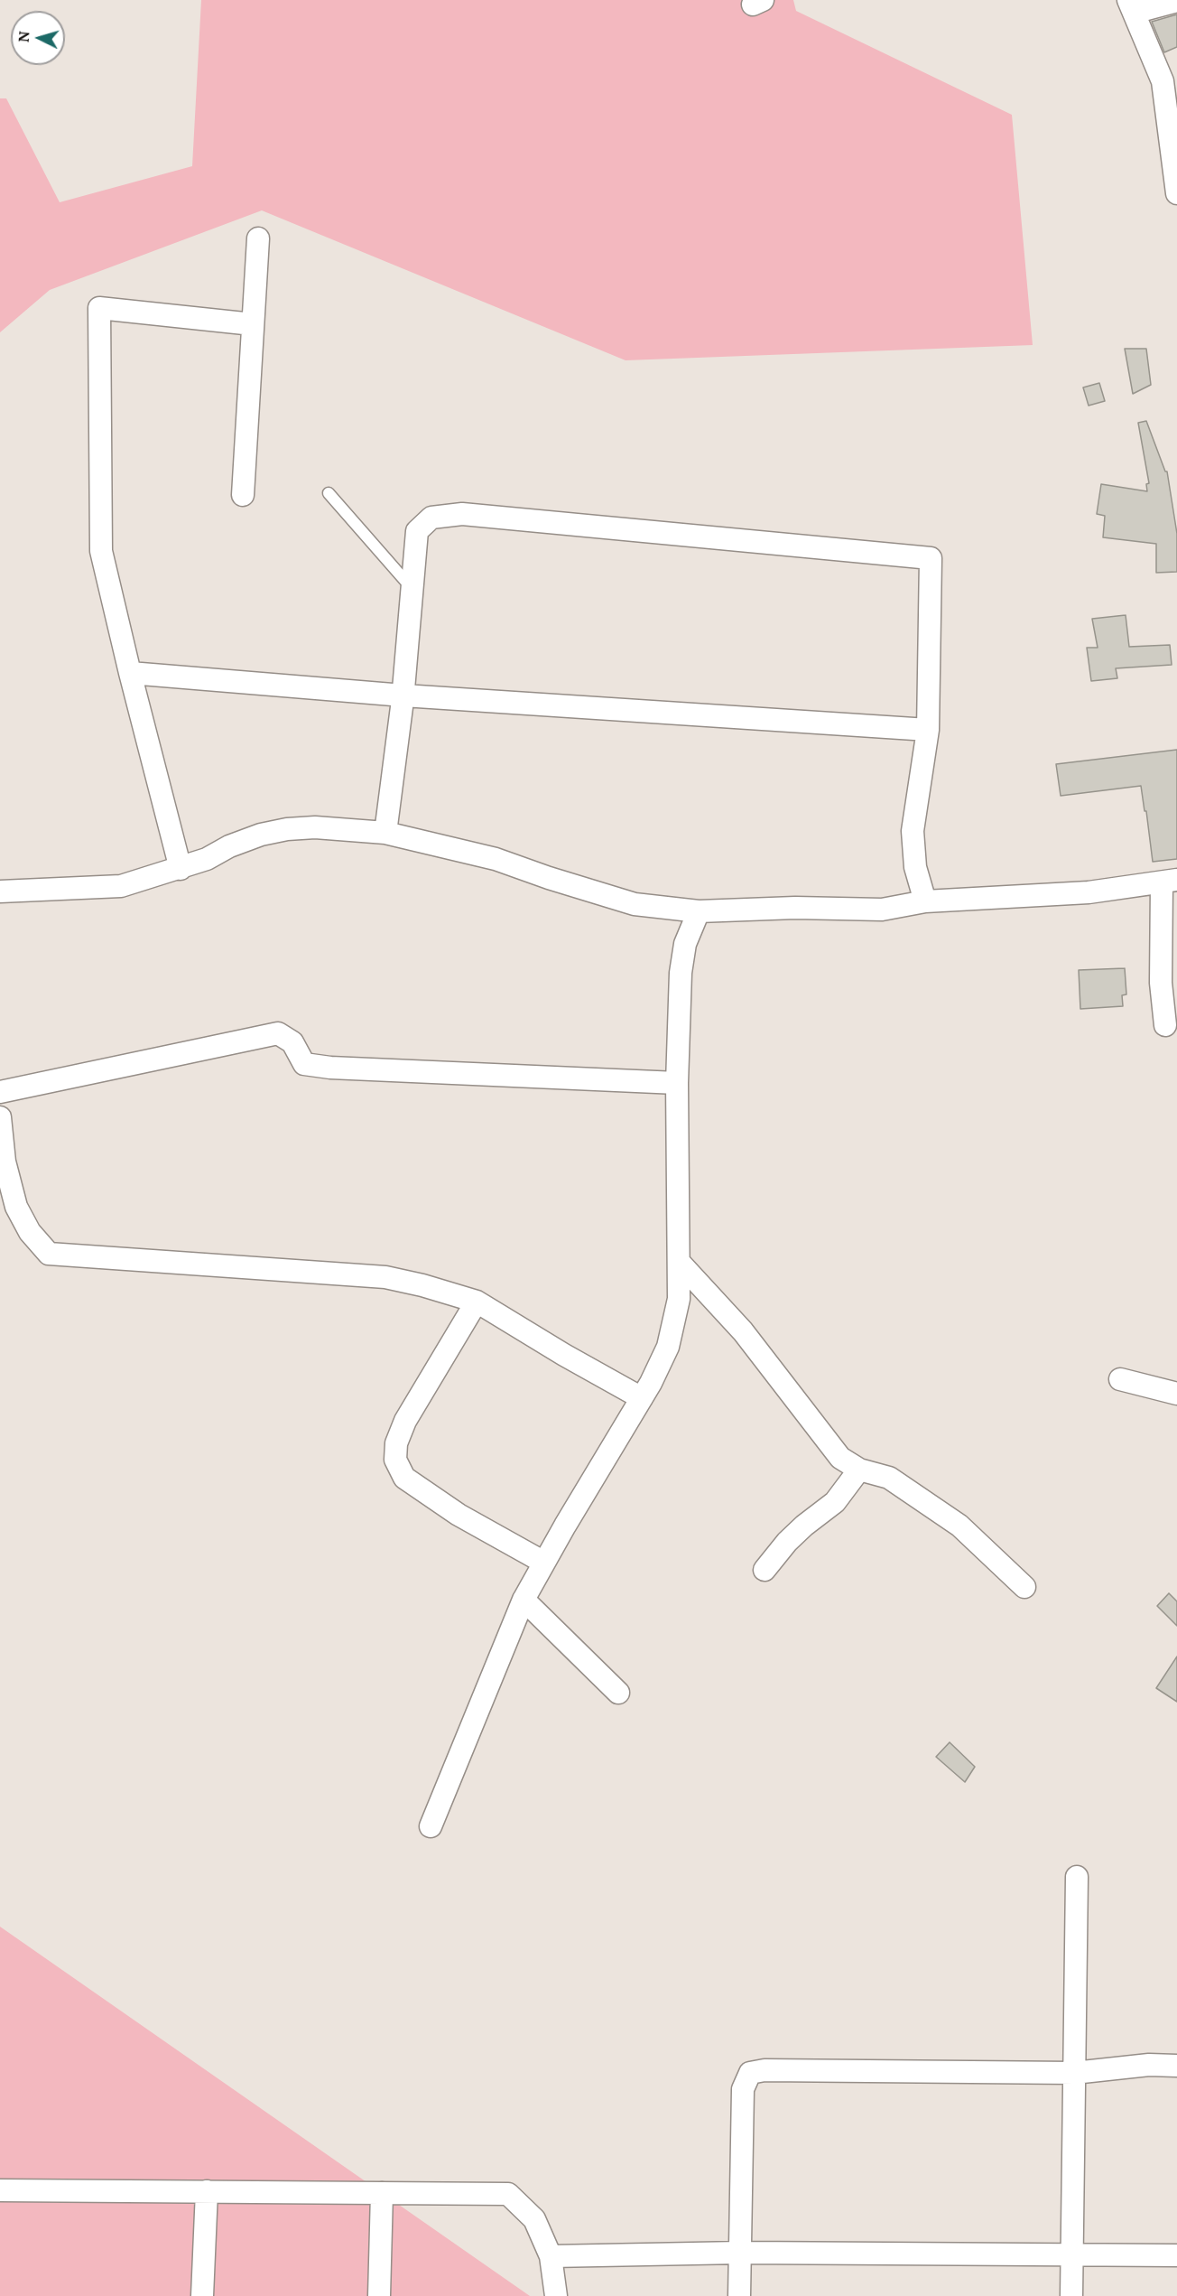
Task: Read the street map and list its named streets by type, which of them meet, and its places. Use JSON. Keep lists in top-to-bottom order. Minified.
{"north":"left"}
